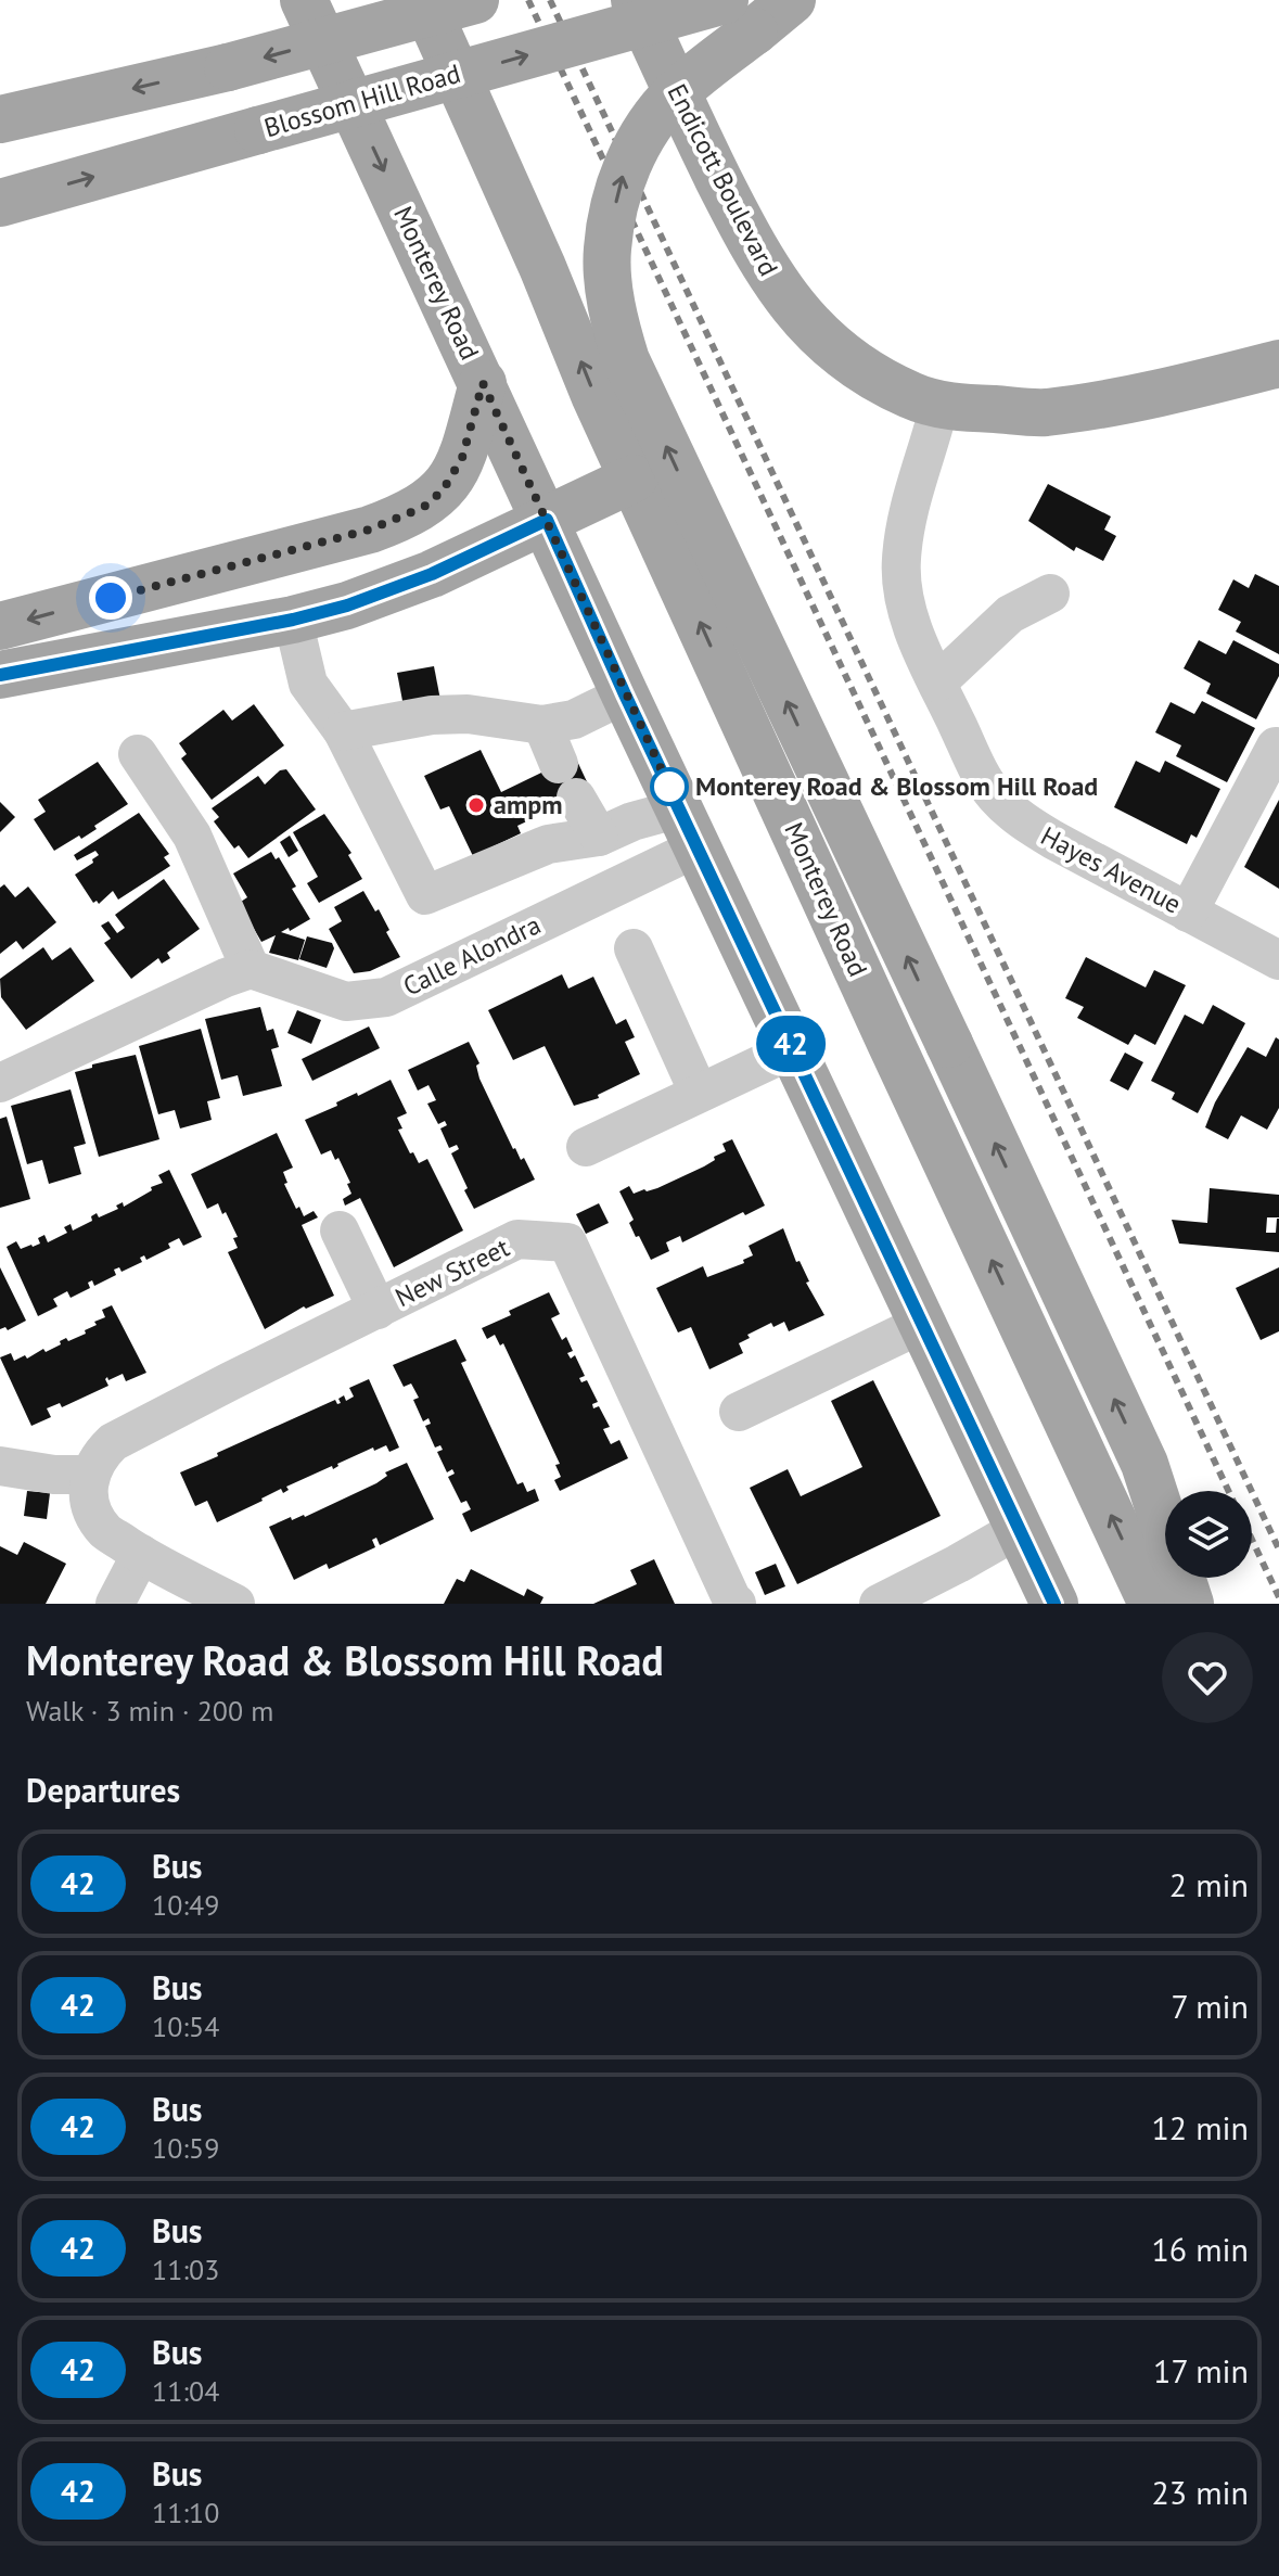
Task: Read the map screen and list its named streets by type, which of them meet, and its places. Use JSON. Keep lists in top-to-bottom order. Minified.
{"streets":{"main road":["Blossom Hill Road","Endicott Boulevard","Monterey Road"],"street":["Hayes Avenue","Calle Alondra","New Street"]},"crossings":[["Endicott Boulevard","Hayes Avenue"],["Monterey Road","Calle Alondra"]],"places":["Monterey Road & Blossom Hill Road","ampm"],"lines":["bus line 42"],"page":{"on_map":"42","heading":[["Monterey Road & Blossom Hill Road","Walk · 3 min · 200 m"],"Departures"],"list":[{"mark":"42","name":"Bus","note":"10:49","value":"2 min"},{"mark":"42","name":"Bus","note":"10:54","value":"7 min"},{"mark":"42","name":"Bus","note":"10:59","value":"12 min"},{"mark":"42","name":"Bus","note":"11:03","value":"16 min"},{"mark":"42","name":"Bus","note":"11:04","value":"17 min"},{"mark":"42","name":"Bus","note":"11:10","value":"23 min"}]}}
